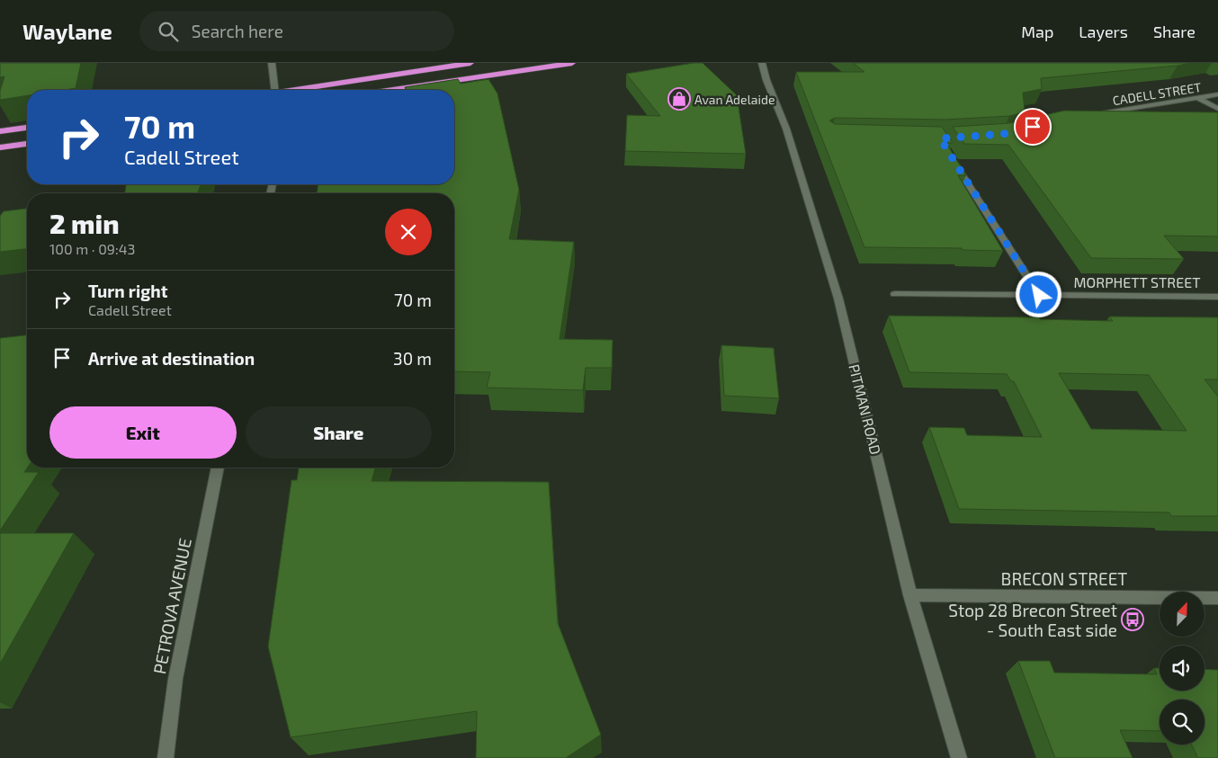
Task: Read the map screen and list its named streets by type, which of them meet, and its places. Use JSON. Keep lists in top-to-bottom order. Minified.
{"streets":{"street":["CADELL STREET","MORPHETT STREET","PITMAN ROAD","BRECON STREET","PETROVA AVENUE"]},"crossings":[["PITMAN ROAD","BRECON STREET"]],"places":{"shop":["Avan Adelaide"],"bus stop":["Stop 28 Brecon Street - South East side"]},"north":"top right","page":{"header":"Waylane","search":"Search here","nav":["Map","Layers","Share"],"turn":["70 m","Cadell Street"],"heading":["2 min","100 m · 09:43"],"list":[{"name":"Turn right","note":"Cadell Street","value":"70 m"},{"name":"Arrive at destination","value":"30 m"}],"buttons":["Exit","Share"]}}
